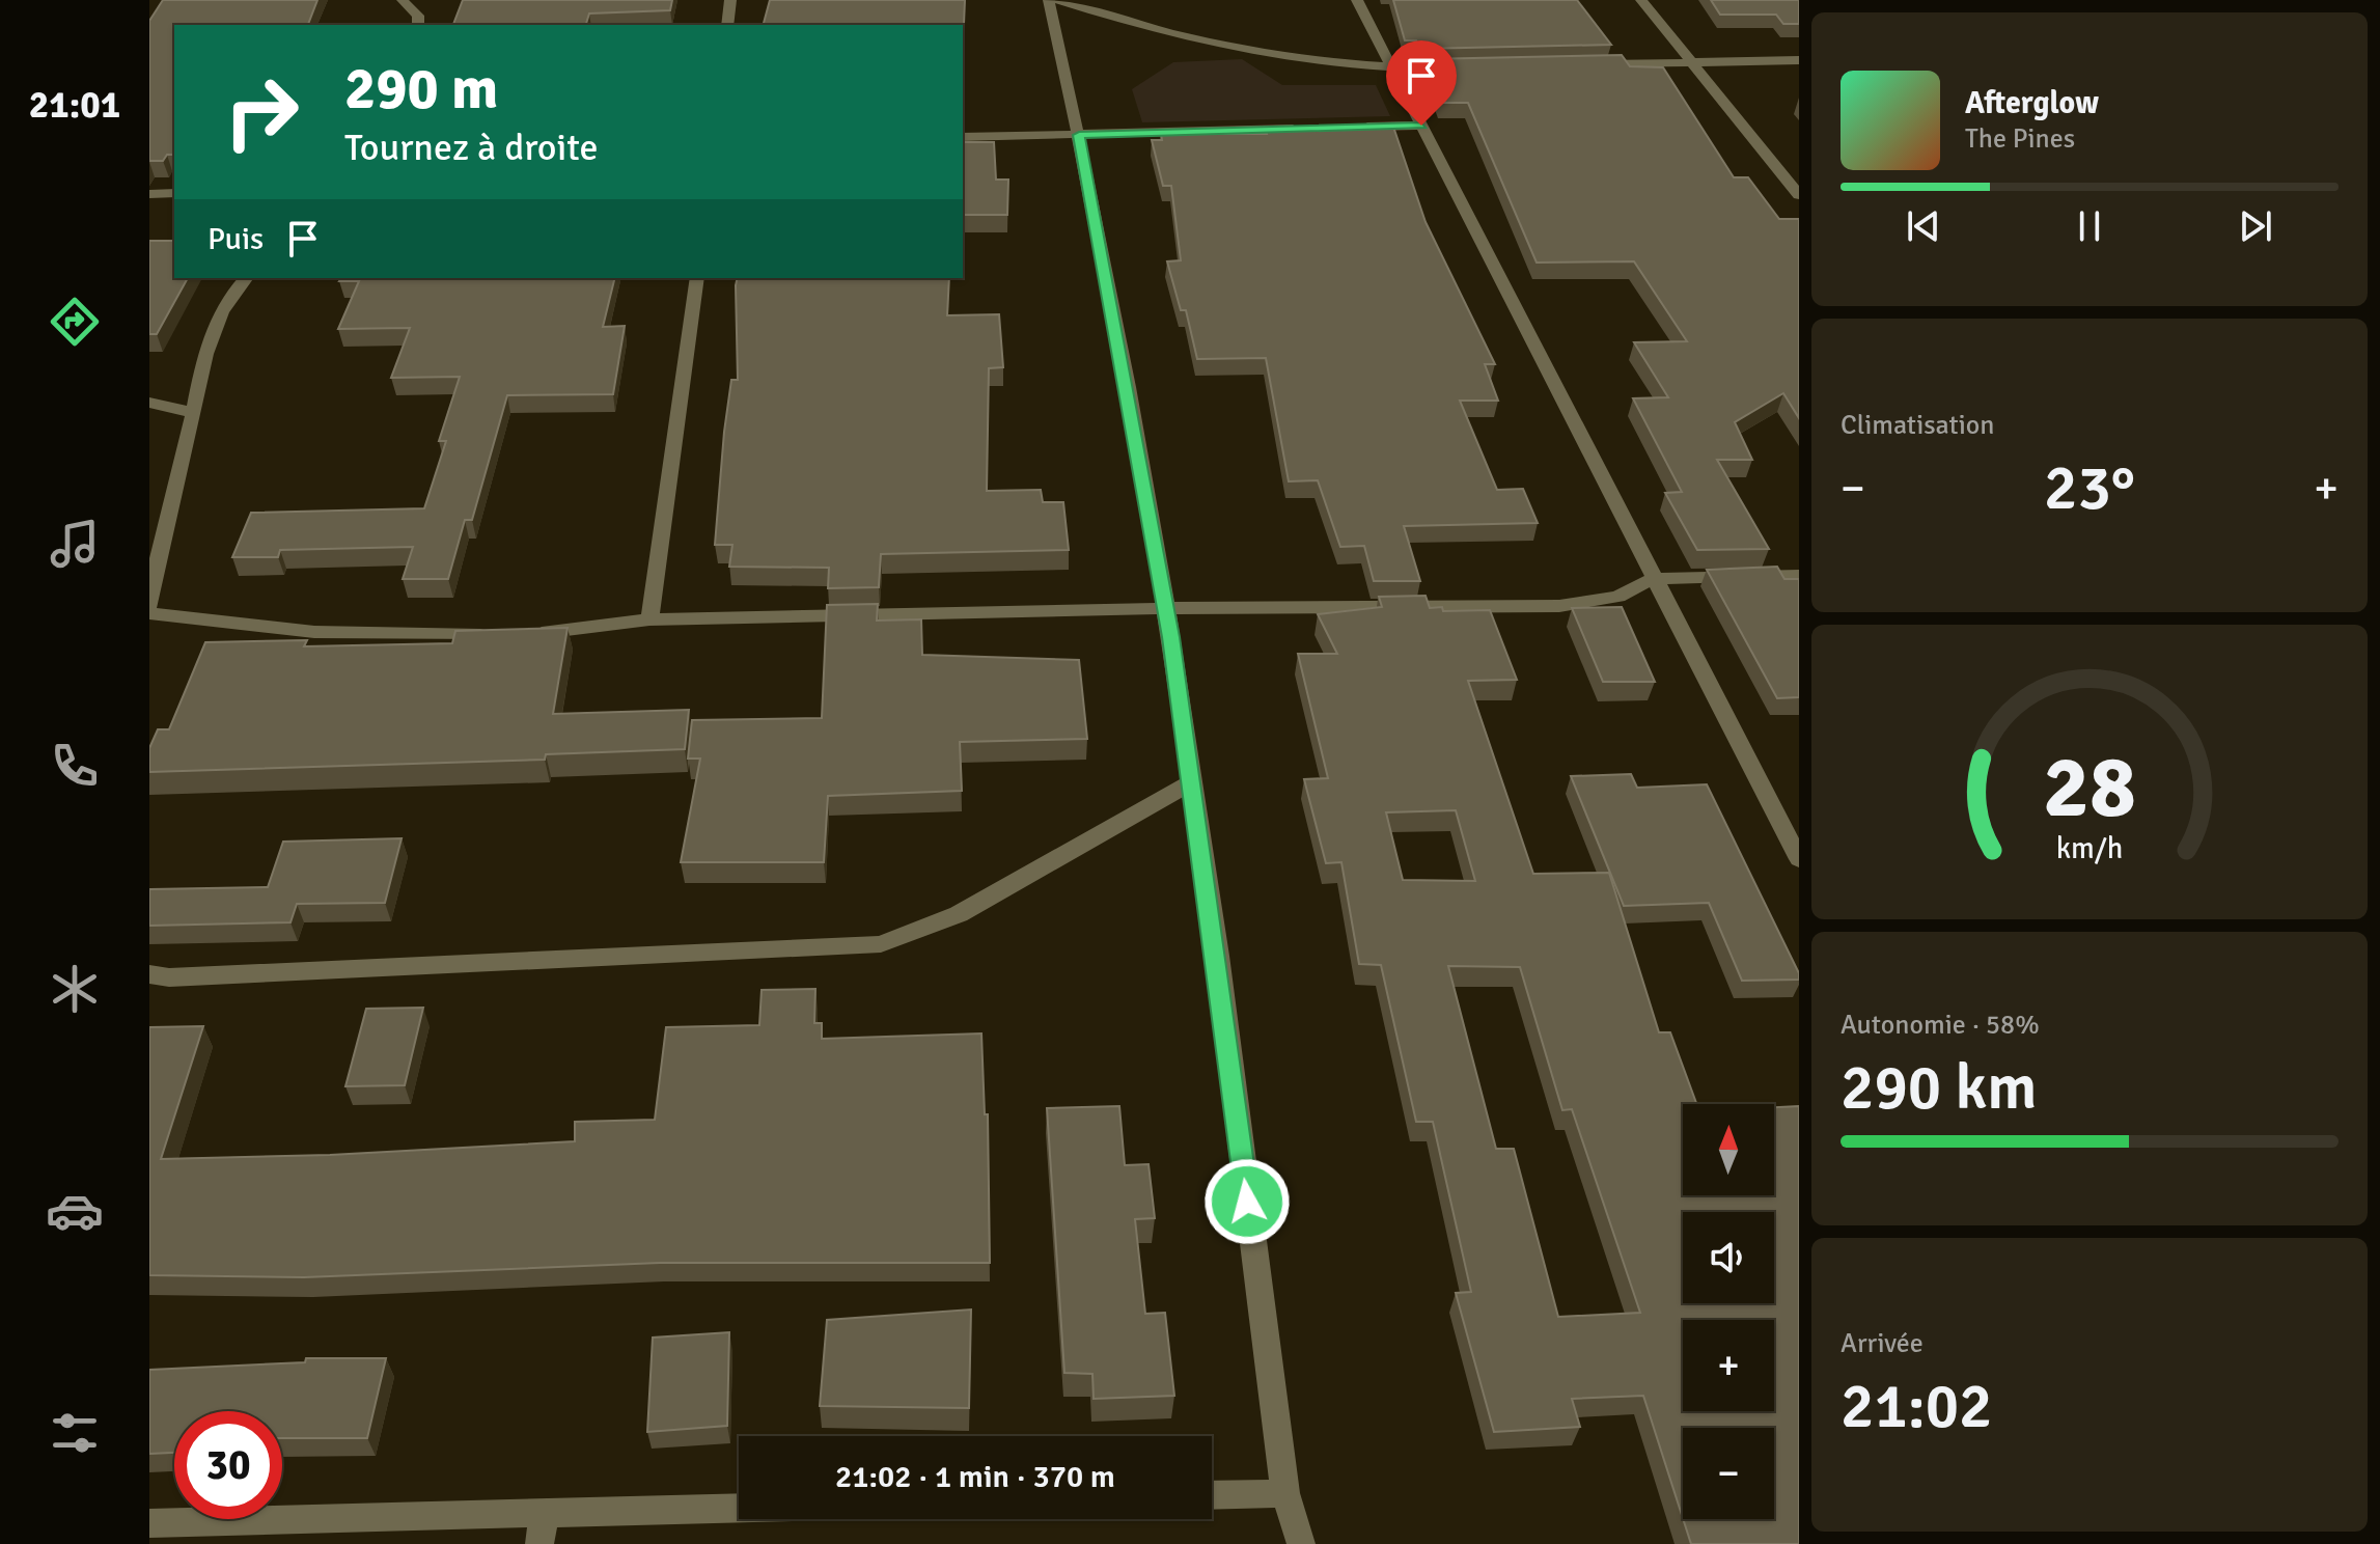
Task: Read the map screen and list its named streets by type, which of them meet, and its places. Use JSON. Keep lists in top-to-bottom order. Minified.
{"north":"top","page":{"tabs":"21:01","turn":["290 m","Tournez à droite"],"song":["Afterglow","The Pines"],"then":"Puis","tile":["Climatisation",["Autonomie · 58%","290 km"],["Arrivée","21:02"]],"heat":["−","23°","+"],"map_buttons":["+","−"],"limit":"30","trip":"21:02 · 1 min · 370 m","gauge":["28","km/h"]}}
